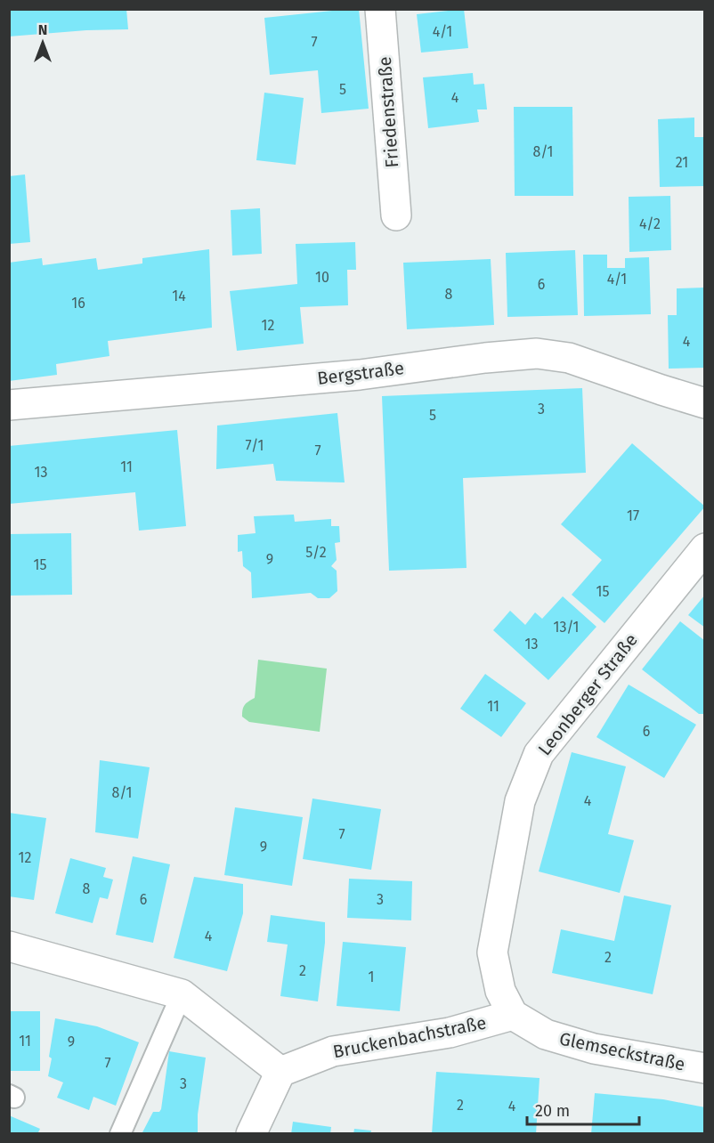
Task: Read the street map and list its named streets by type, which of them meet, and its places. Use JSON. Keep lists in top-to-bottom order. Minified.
{"streets":{"street":["Friedenstraße","Bergstraße","Leonberger Straße","Bruckenbachstraße","Glemseckstraße"]},"crossings":[["Leonberger Straße","Bruckenbachstraße"],["Leonberger Straße","Glemseckstraße"],["Bruckenbachstraße","Glemseckstraße"]],"house_numbers":["4/1","7","5","4","8/1","21","4/2","10","4/1","6","8","14","16","12","4","3","5","7/1","7","11","13","17","5/2","9","15","15","13/1","13","11","6","8/1","4","7","9","12","8","6","3","4","2","2","1","11","9","7","3","2","4"],"scale_bar":"20 m","north":"top"}
